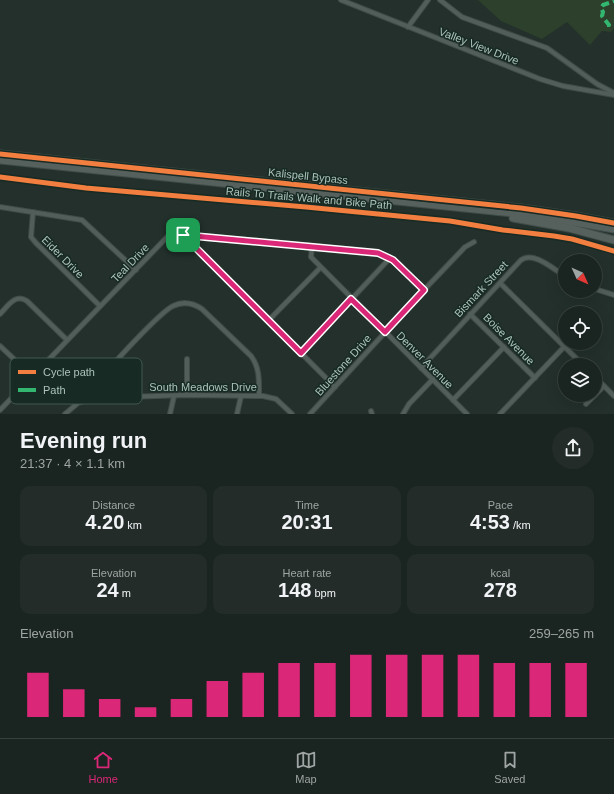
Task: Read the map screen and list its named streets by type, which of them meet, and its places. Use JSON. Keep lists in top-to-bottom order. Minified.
{"streets":{"highway":["Kalispell Bypass"],"street":["Valley View Drive","Eider Drive","Teal Drive","Bismark Street","Boise Avenue","Denver Avenue","Bluestone Drive","South Meadows Drive"],"cycle path":["Rails To Trails Walk and Bike Path"]},"crossings":[["Eider Drive","Teal Drive"],["Teal Drive","Denver Avenue"],["Teal Drive","Bluestone Drive"],["Bismark Street","Boise Avenue"],["Bismark Street","Denver Avenue"],["Denver Avenue","Bluestone Drive"]],"legend":["Cycle path","Path"],"north":"bottom right","page":{"heading":["Evening run","21:37 · 4 × 1.1 km"],"stats":[["Distance","4.20 km"],["Time","20:31"],["Pace","4:53 /km"],["Elevation","24 m"],["Heart rate","148 bpm"],["kcal","278"]],"chart":["Elevation","259–265 m"],"tabs":["Home","Map","Saved"]}}
